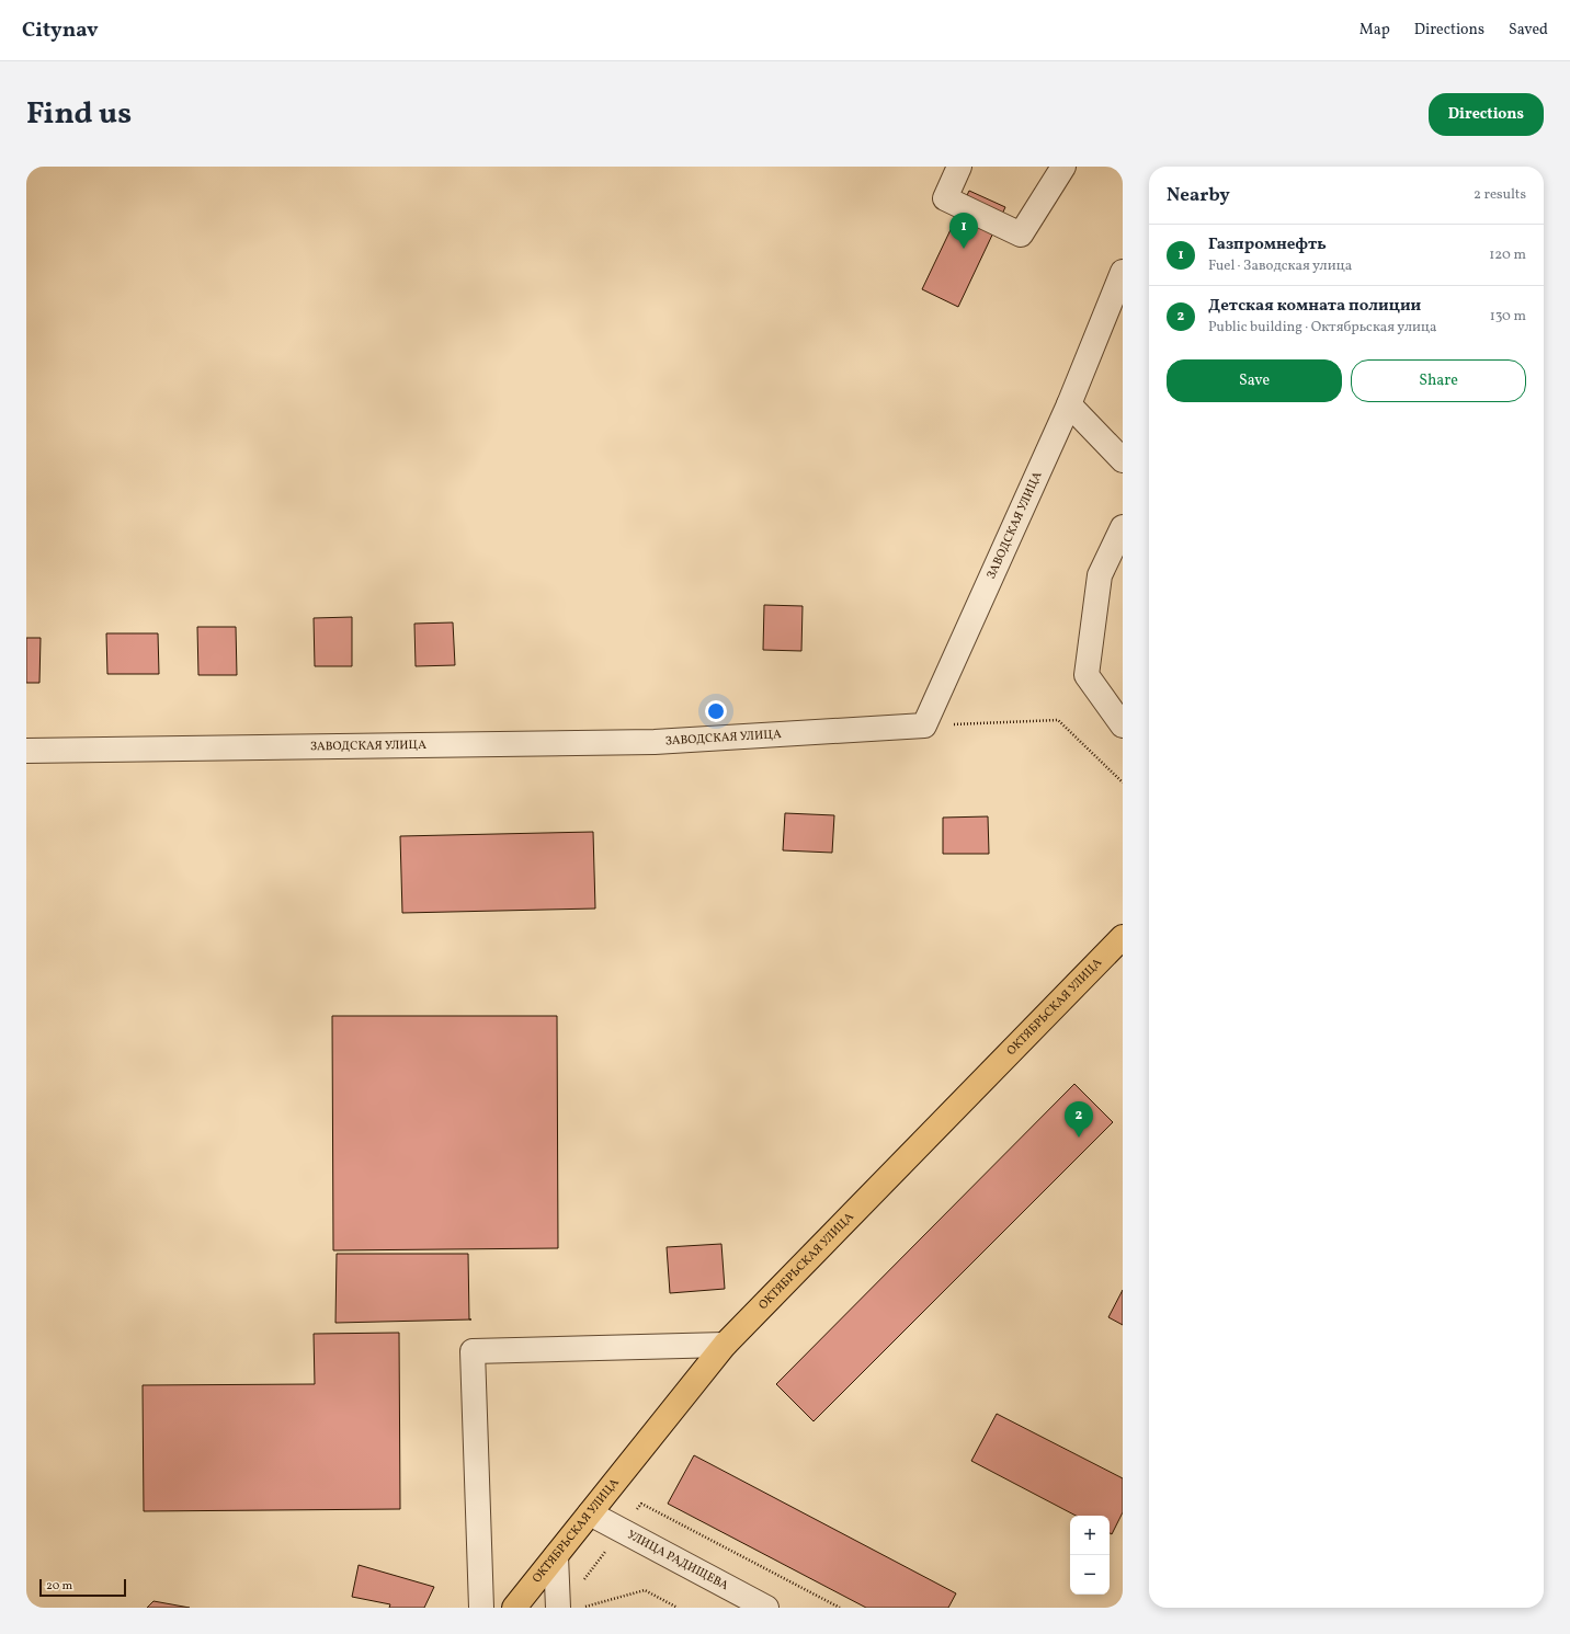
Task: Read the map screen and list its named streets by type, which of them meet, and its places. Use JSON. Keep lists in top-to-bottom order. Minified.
{"streets":{"main road":["ОКТЯБРЬСКАЯ УЛИЦА"],"street":["ЗАВОДСКАЯ УЛИЦА","УЛИЦА РАДИЩЕВА"]},"crossings":[["ОКТЯБРЬСКАЯ УЛИЦА","УЛИЦА РАДИЩЕВА"]],"scale_bar":"20 m","page":{"header":"Citynav","nav":["Map","Directions","Saved"],"title":"Find us","buttons":["Directions",["Save","Share"]],"heading":["Nearby","2 results"],"pins":["1","2"],"list":[{"mark":"1","name":"Газпромнефть","note":"Fuel · Заводская улица","value":"120 m"},{"mark":"2","name":"Детская комната полиции","note":"Public building · Октябрьская улица","value":"130 m"}],"map_buttons":["+","−"],"scale":"20 m"}}
